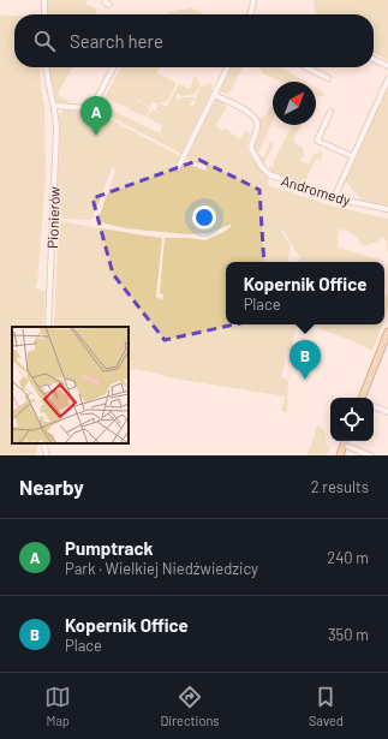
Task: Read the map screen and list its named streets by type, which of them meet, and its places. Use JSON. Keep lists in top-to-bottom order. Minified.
{"streets":{"street":["Andromedy","Pionierów"]},"north":"top right","page":{"search":"Search here","pins":["A","B"],"popup":["Kopernik Office","Place"],"heading":["Nearby","2 results"],"list":[{"mark":"A","name":"Pumptrack","note":"Park · Wielkiej Niedźwiedzicy","value":"240 m"},{"mark":"B","name":"Kopernik Office","note":"Place","value":"350 m"}],"nav":["Map","Directions","Saved"]}}
